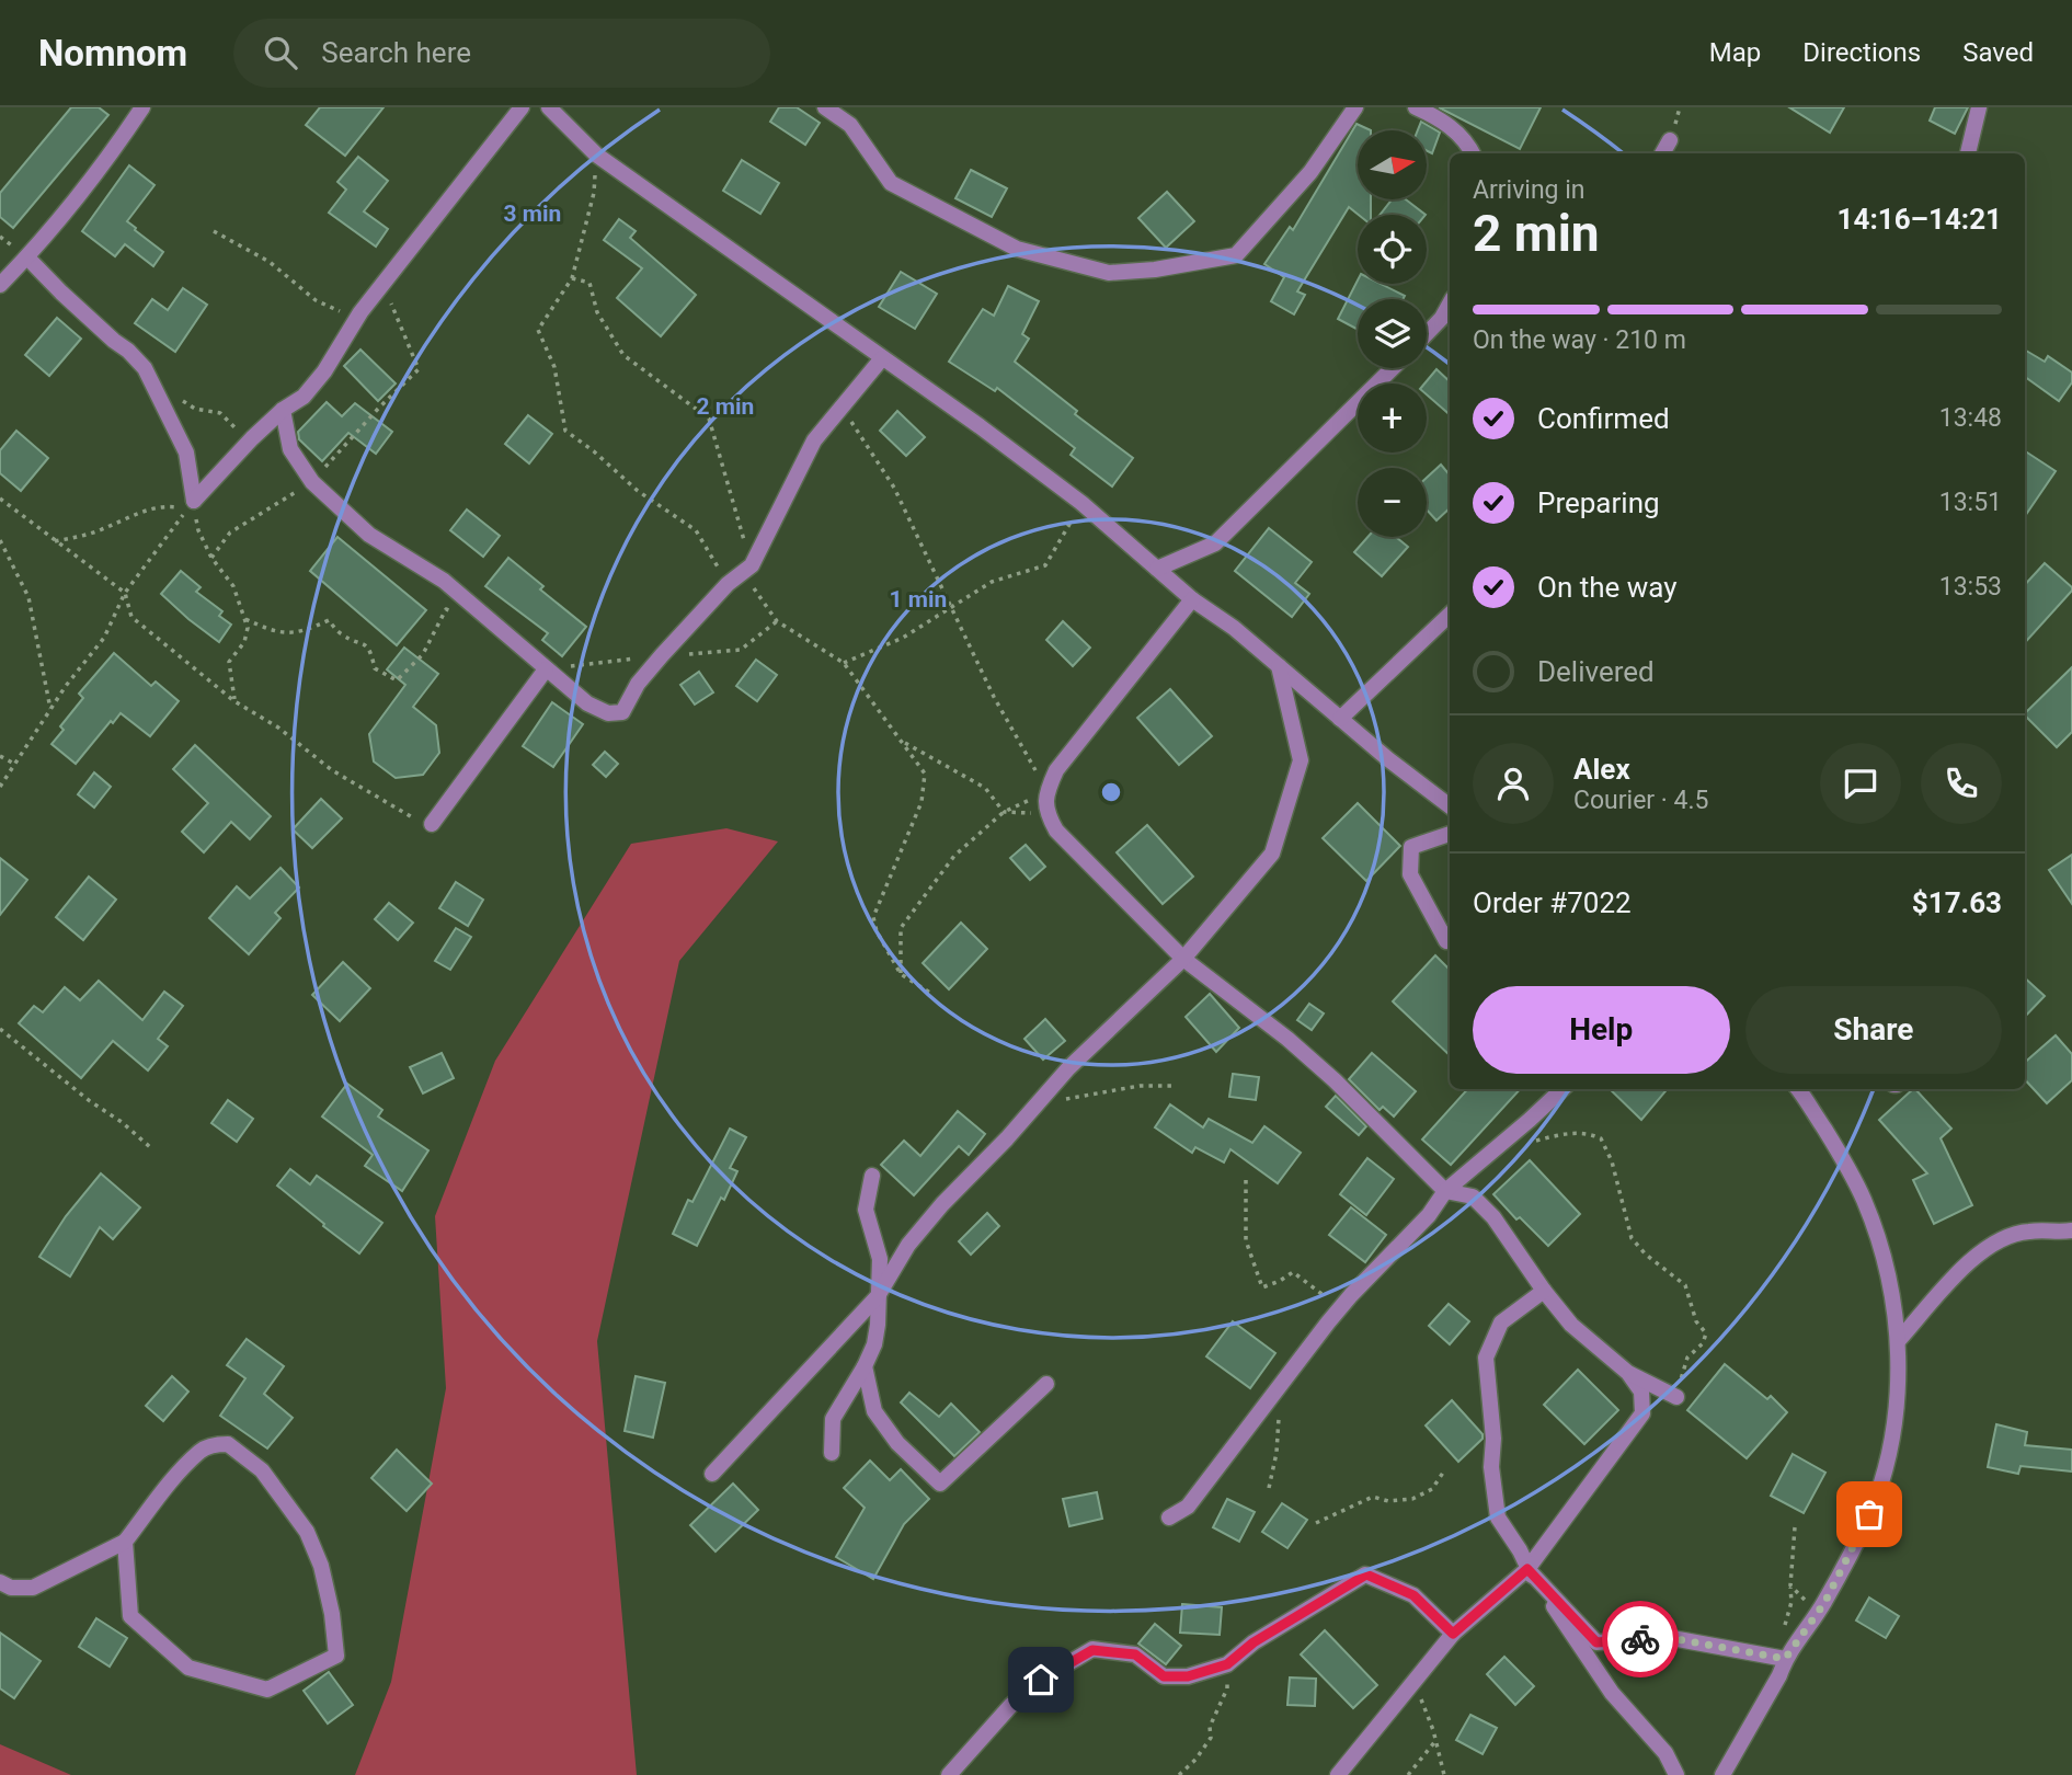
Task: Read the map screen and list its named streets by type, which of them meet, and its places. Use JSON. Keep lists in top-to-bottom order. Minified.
{"north":"right","page":{"header":"Nomnom","search":"Search here","nav":["Map","Directions","Saved"],"map_buttons":["+","−"],"heading":["2 min","Arriving in","14:16–14:21"],"panel":["Alex","Courier · 4.5","Order #7022","$17.63"],"bar":"On the way · 210 m","list":[["Confirmed","13:48"],["Preparing","13:51"],["On the way","13:53"],"Delivered"],"buttons":["Help","Share"]},"rings":["3 min","2 min","1 min"]}
